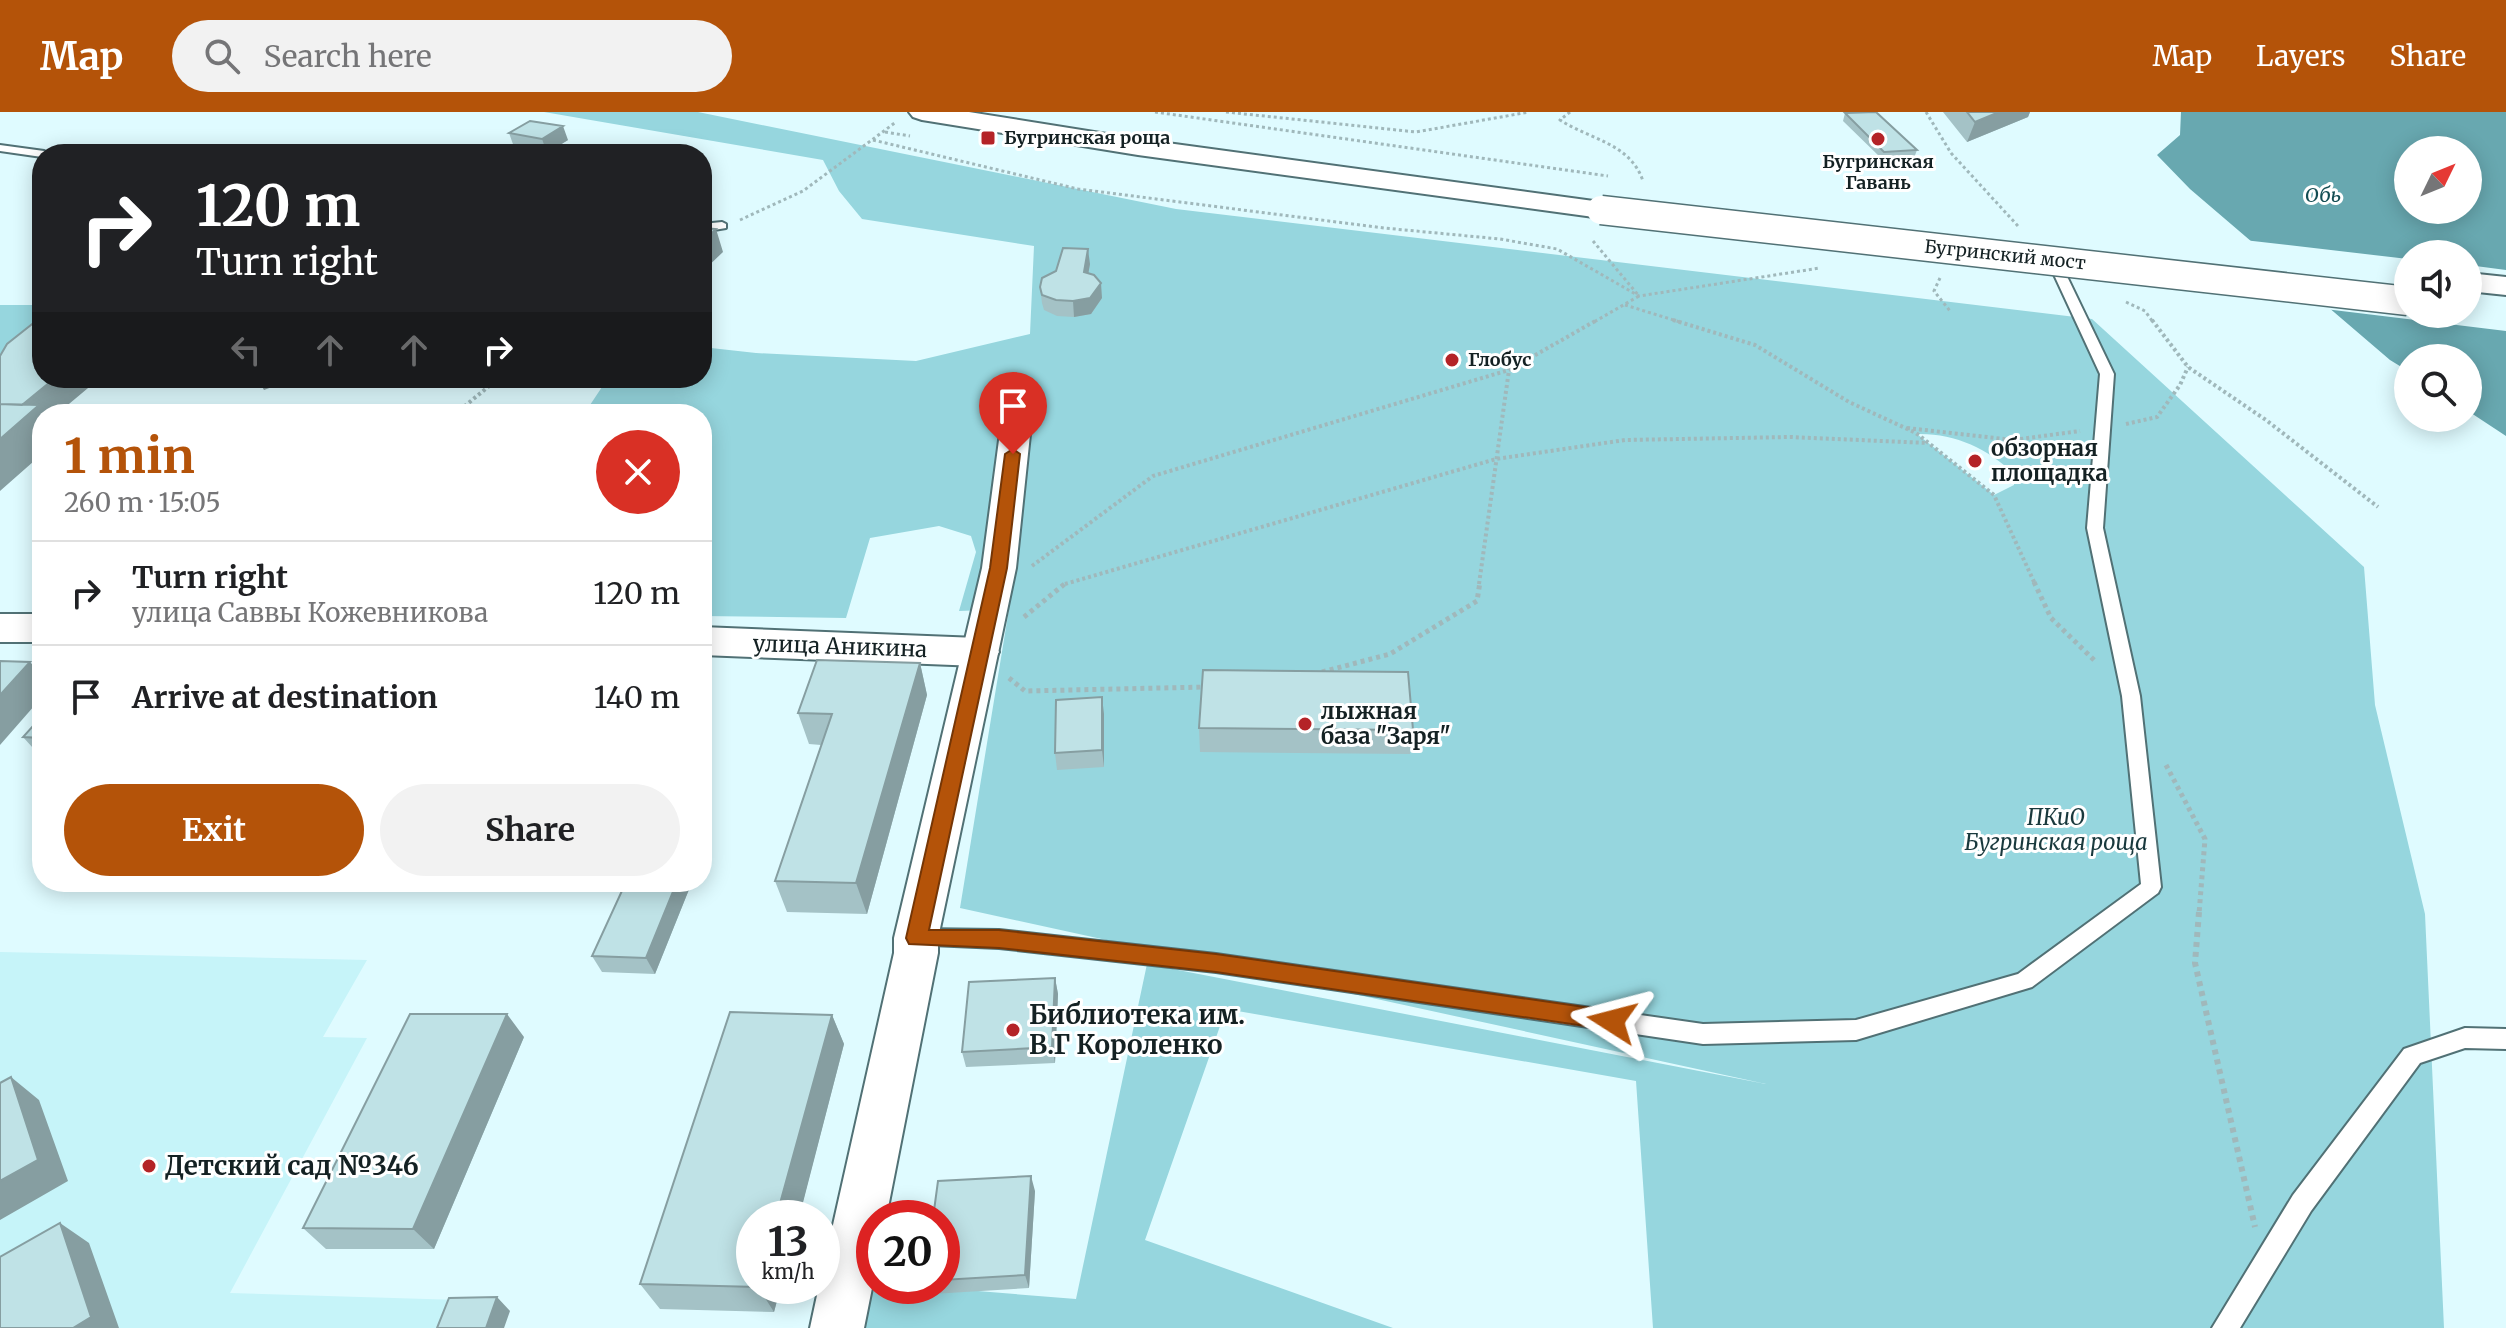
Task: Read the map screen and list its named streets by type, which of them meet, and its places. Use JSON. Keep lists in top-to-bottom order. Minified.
{"streets":{"main road":["Бугринский мост","улица Аникина"]},"water":["Обь"],"parks":["ПКиО Бугринская роща"],"places":{"transit":["Бугринская роща"],"other":["Бугринская Гавань","Глобус","обзорная площадка","лыжная база \"Заря\"","Библиотека им. В.Г Короленко","Детский сад №346"]},"north":"top right","page":{"header":"Map","search":"Search here","nav":["Map","Layers","Share"],"turn":["120 m","Turn right"],"heading":["1 min","260 m · 15:05"],"list":[{"name":"Turn right","note":"улица Саввы Кожевникова","value":"120 m"},{"name":"Arrive at destination","value":"140 m"}],"buttons":["Exit","Share"],"speed":"13 km/h","limit":"20"}}
